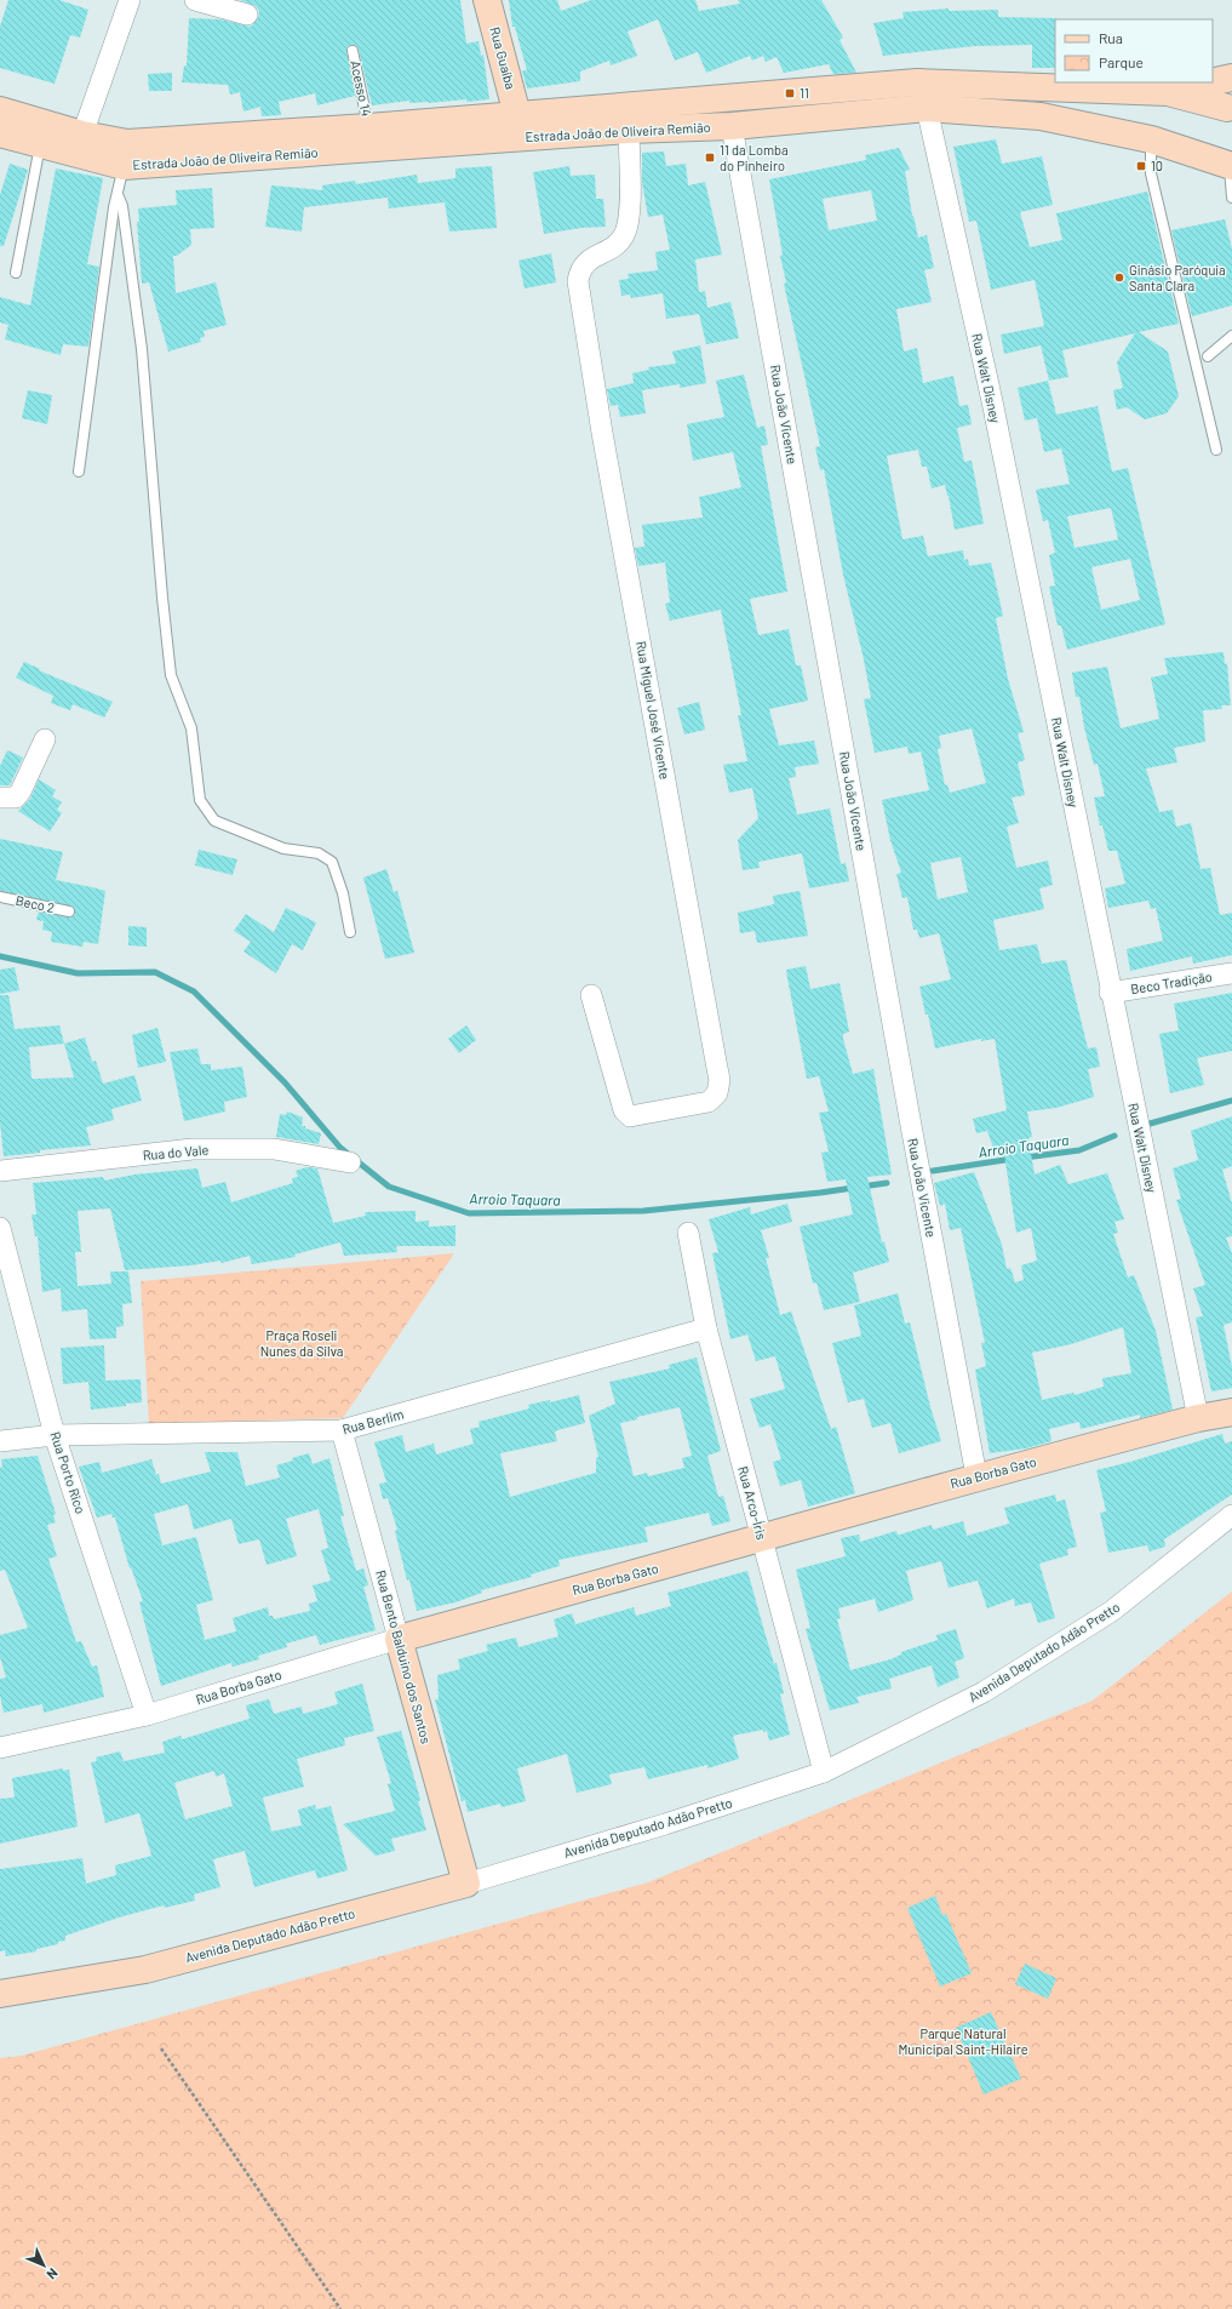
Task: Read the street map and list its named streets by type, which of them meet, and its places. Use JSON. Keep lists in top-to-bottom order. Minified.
{"streets":{"main road":["Rua Guaíba","Estrada João de Oliveira Remião","Rua Borba Gato","Avenida Deputado Adão Pretto","Rua Bento Balduino dos Santos"],"street":["Rua Walt Disney","Rua João Vicente","Rua Miguel José Vicente","Beco Tradição","Rua do Vale","Rua Berlim","Rua Porto Rico","Rua Arco-Íris"],"lane":["Acesso 14","Beco 2"]},"crossings":[["Rua Guaíba","Estrada João de Oliveira Remião"],["Acesso 14","Estrada João de Oliveira Remião"],["Estrada João de Oliveira Remião","Rua Walt Disney"],["Estrada João de Oliveira Remião","Rua João Vicente"],["Estrada João de Oliveira Remião","Rua Miguel José Vicente"],["Rua Walt Disney","Beco Tradição"],["Rua Walt Disney","Rua Borba Gato"],["Rua João Vicente","Rua Borba Gato"],["Rua Berlim","Rua Porto Rico"],["Rua Berlim","Rua Arco-Íris"],["Rua Berlim","Rua Bento Balduino dos Santos"],["Rua Porto Rico","Rua Borba Gato"],["Rua Borba Gato","Rua Arco-Íris"],["Rua Borba Gato","Rua Bento Balduino dos Santos"],["Rua Arco-Íris","Avenida Deputado Adão Pretto"],["Avenida Deputado Adão Pretto","Rua Bento Balduino dos Santos"]],"water":["Arroio Taquara"],"parks":["Praça Roseli Nunes da Silva","Parque Natural Municipal Saint-Hilaire"],"places":{"transit":["11","11 da Lomba do Pinheiro","10"],"other":["Ginásio Paróquia Santa Clara"]},"legend":["Rua","Parque"],"north":"bottom right"}
